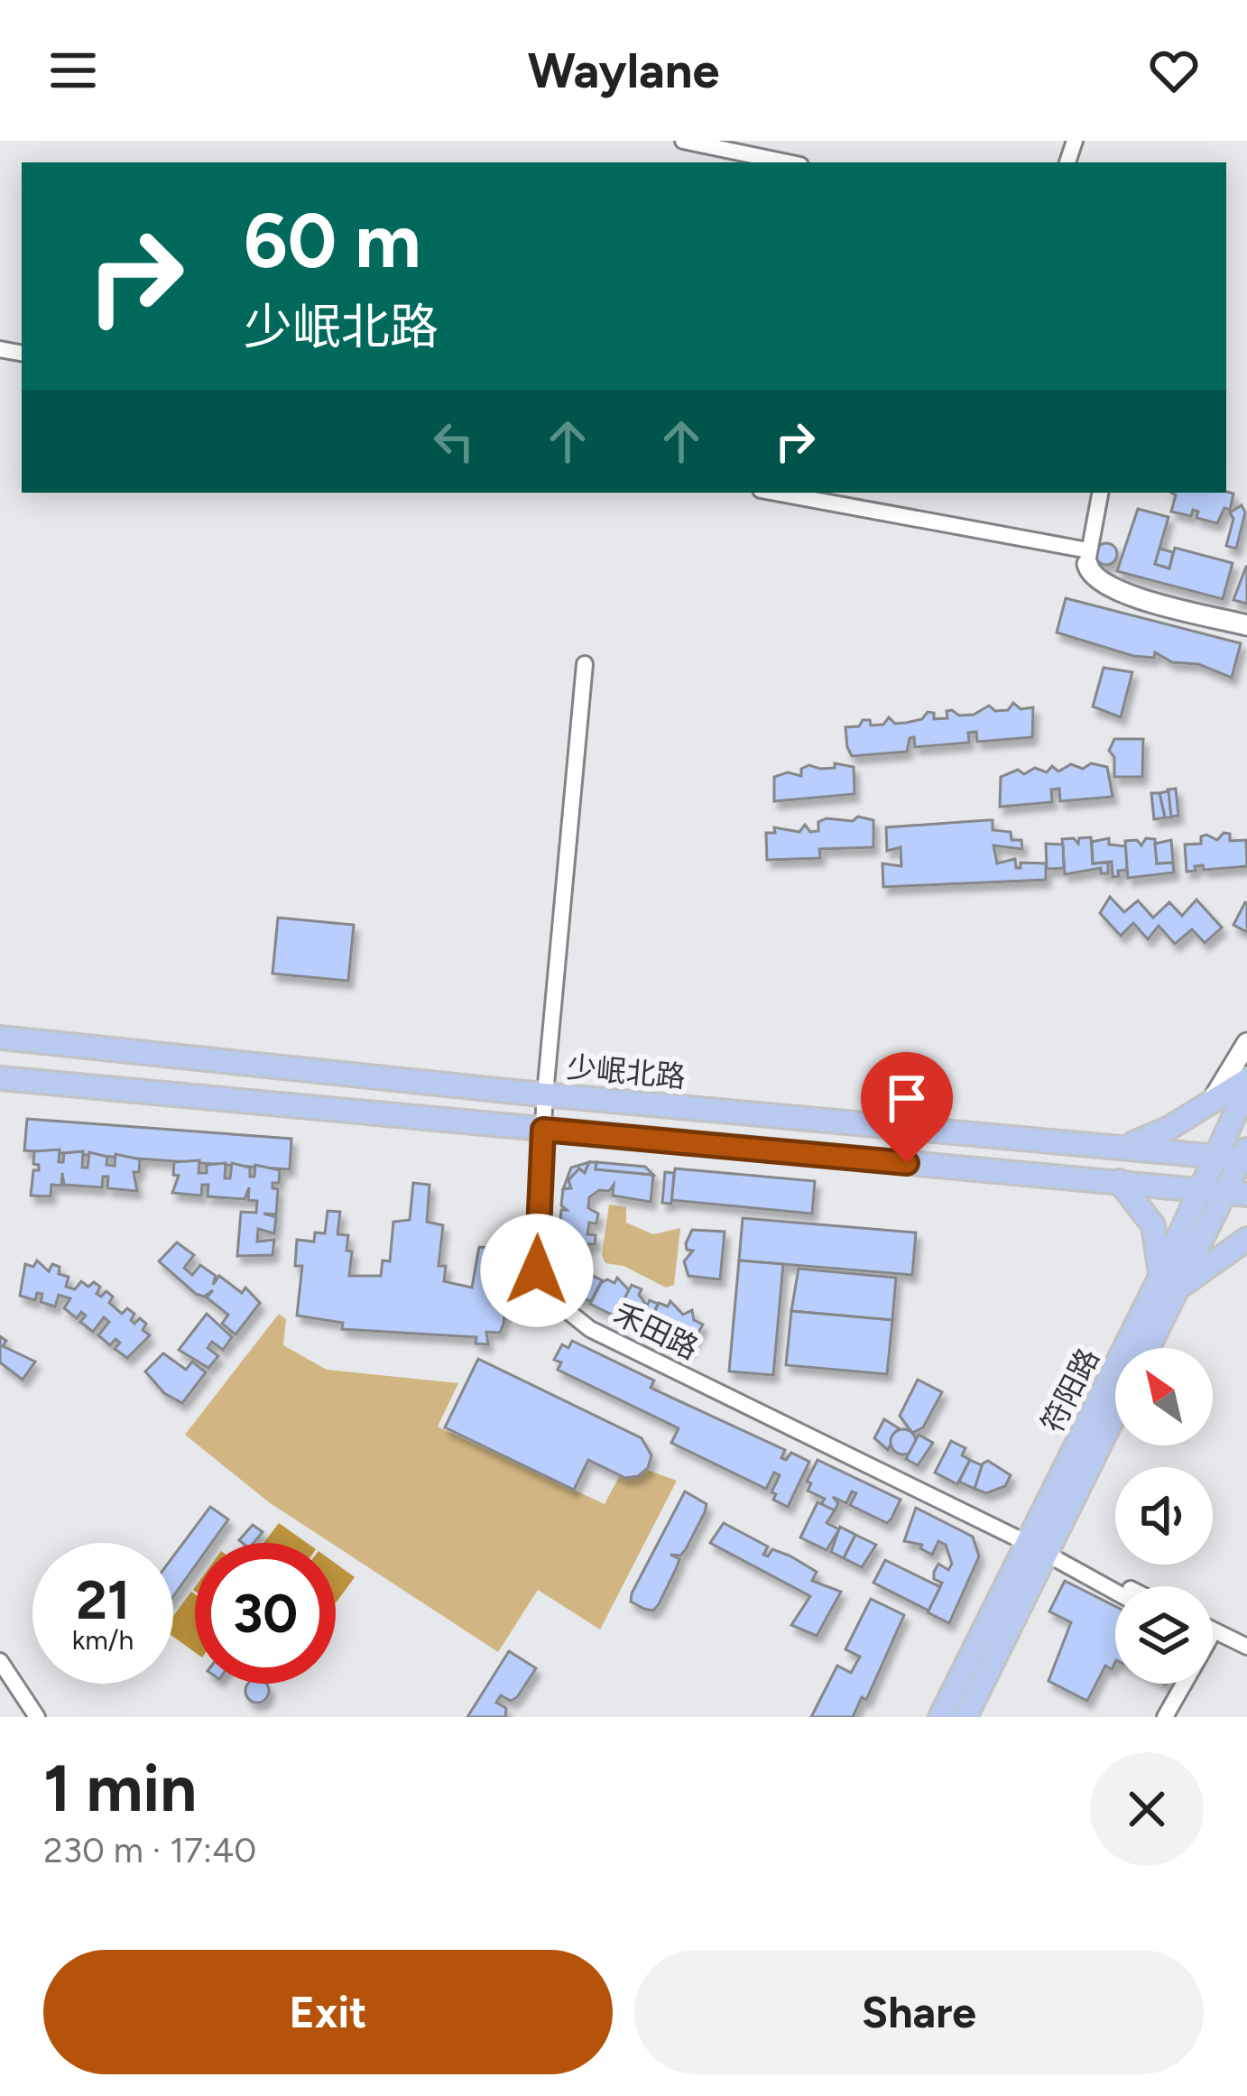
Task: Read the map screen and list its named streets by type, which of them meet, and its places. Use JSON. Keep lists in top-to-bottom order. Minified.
{"streets":{"main road":["少岷北路","符阳路"],"street":["禾田路"]},"crossings":[["少岷北路","禾田路"],["少岷北路","符阳路"],["禾田路","符阳路"]],"north":"top left","page":{"header":"Waylane","turn":["60 m","少岷北路"],"speed":"21 km/h","limit":"30","heading":["1 min","230 m · 17:40"],"buttons":["Exit","Share"]}}
